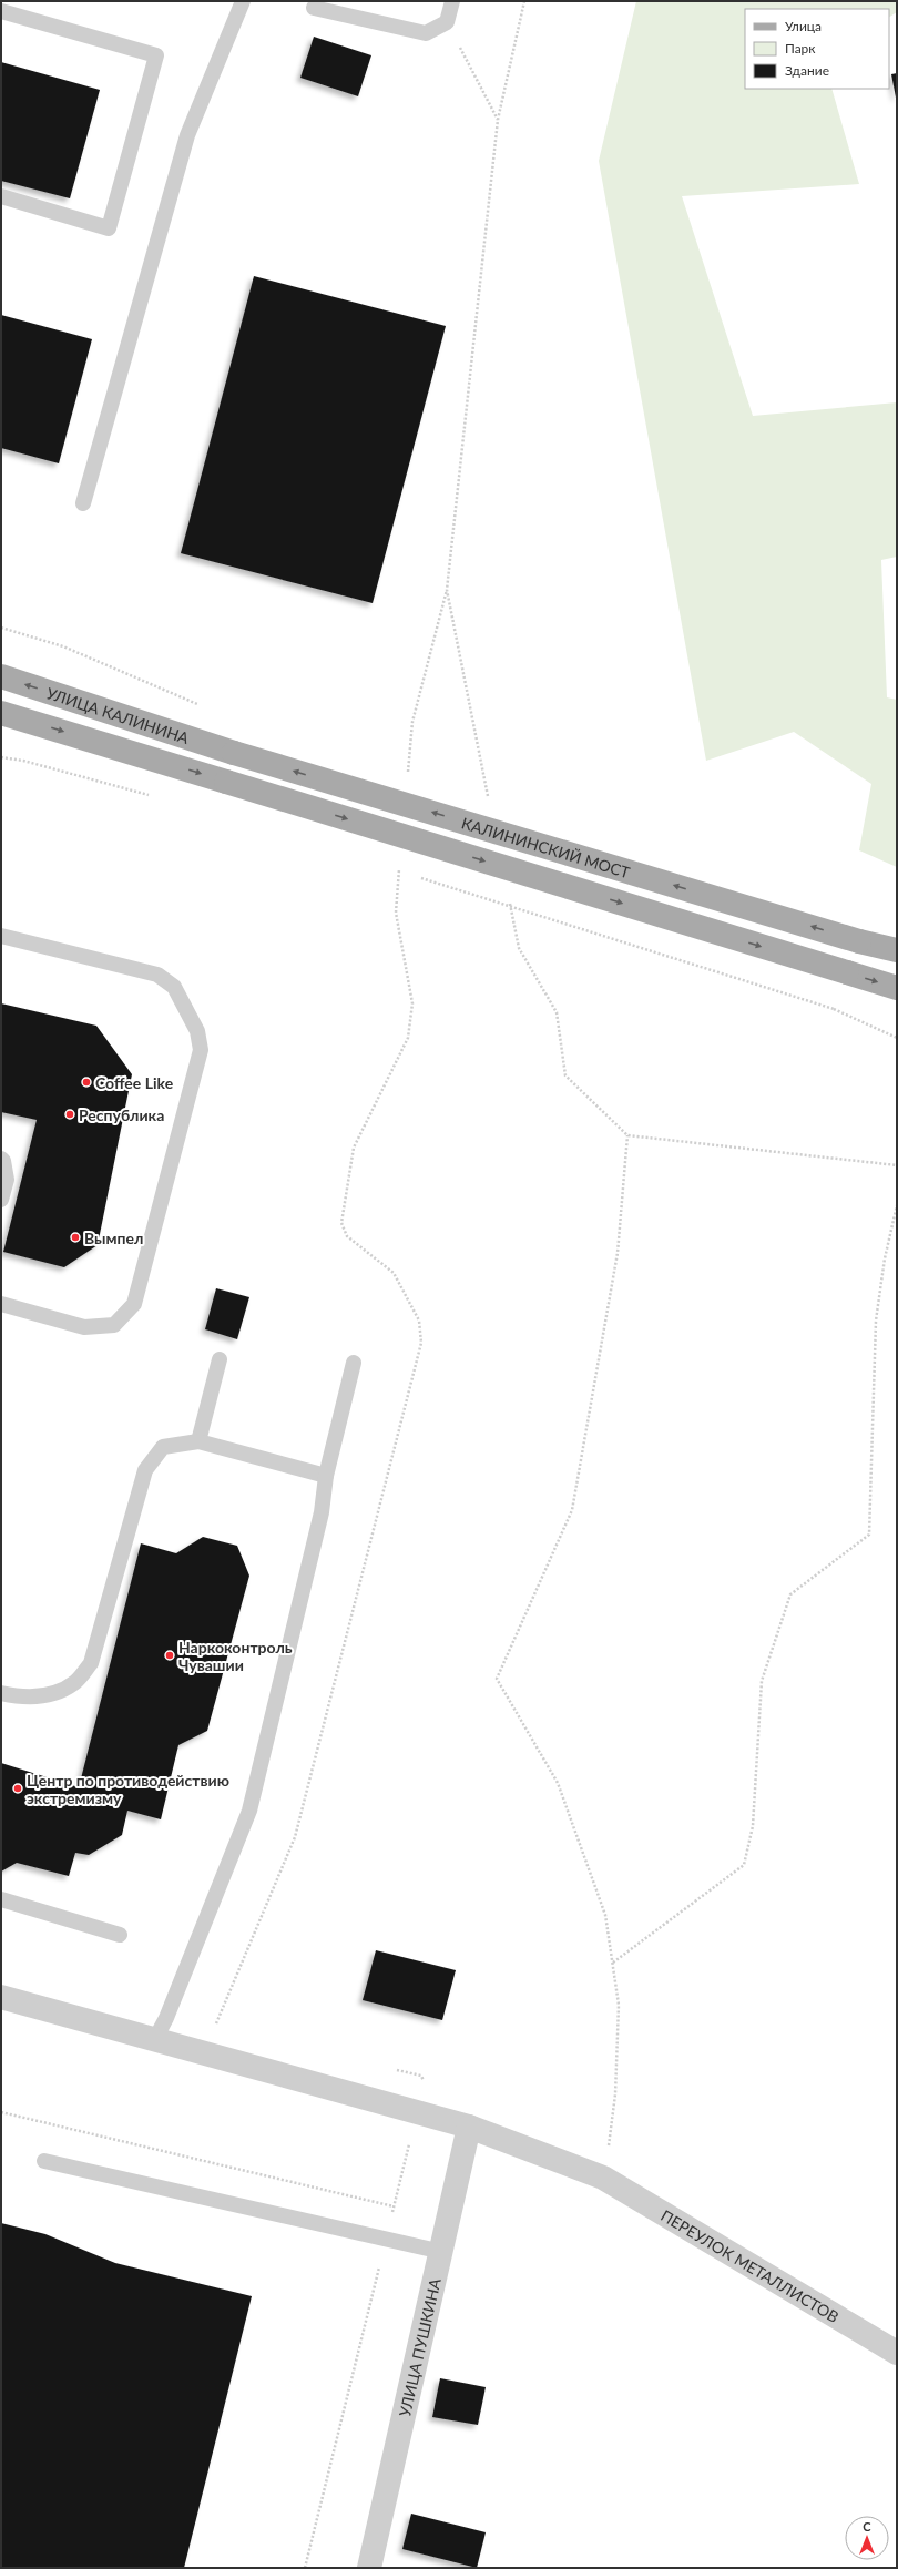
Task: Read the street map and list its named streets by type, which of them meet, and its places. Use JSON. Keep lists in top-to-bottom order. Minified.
{"streets":{"main road":["УЛИЦА КАЛИНИНА","КАЛИНИНСКИЙ МОСТ"],"street":["ПЕРЕУЛОК МЕТАЛЛИСТОВ","УЛИЦА ПУШКИНА"]},"crossings":[["УЛИЦА КАЛИНИНА","КАЛИНИНСКИЙ МОСТ"],["ПЕРЕУЛОК МЕТАЛЛИСТОВ","УЛИЦА ПУШКИНА"]],"one_way":["УЛИЦА КАЛИНИНА"],"places":["Coffee Like","Республика","Вымпел","Наркоконтроль Чувашии","Центр по противодействию экстремизму"],"legend":["Улица","Парк","Здание"],"north":"top"}
